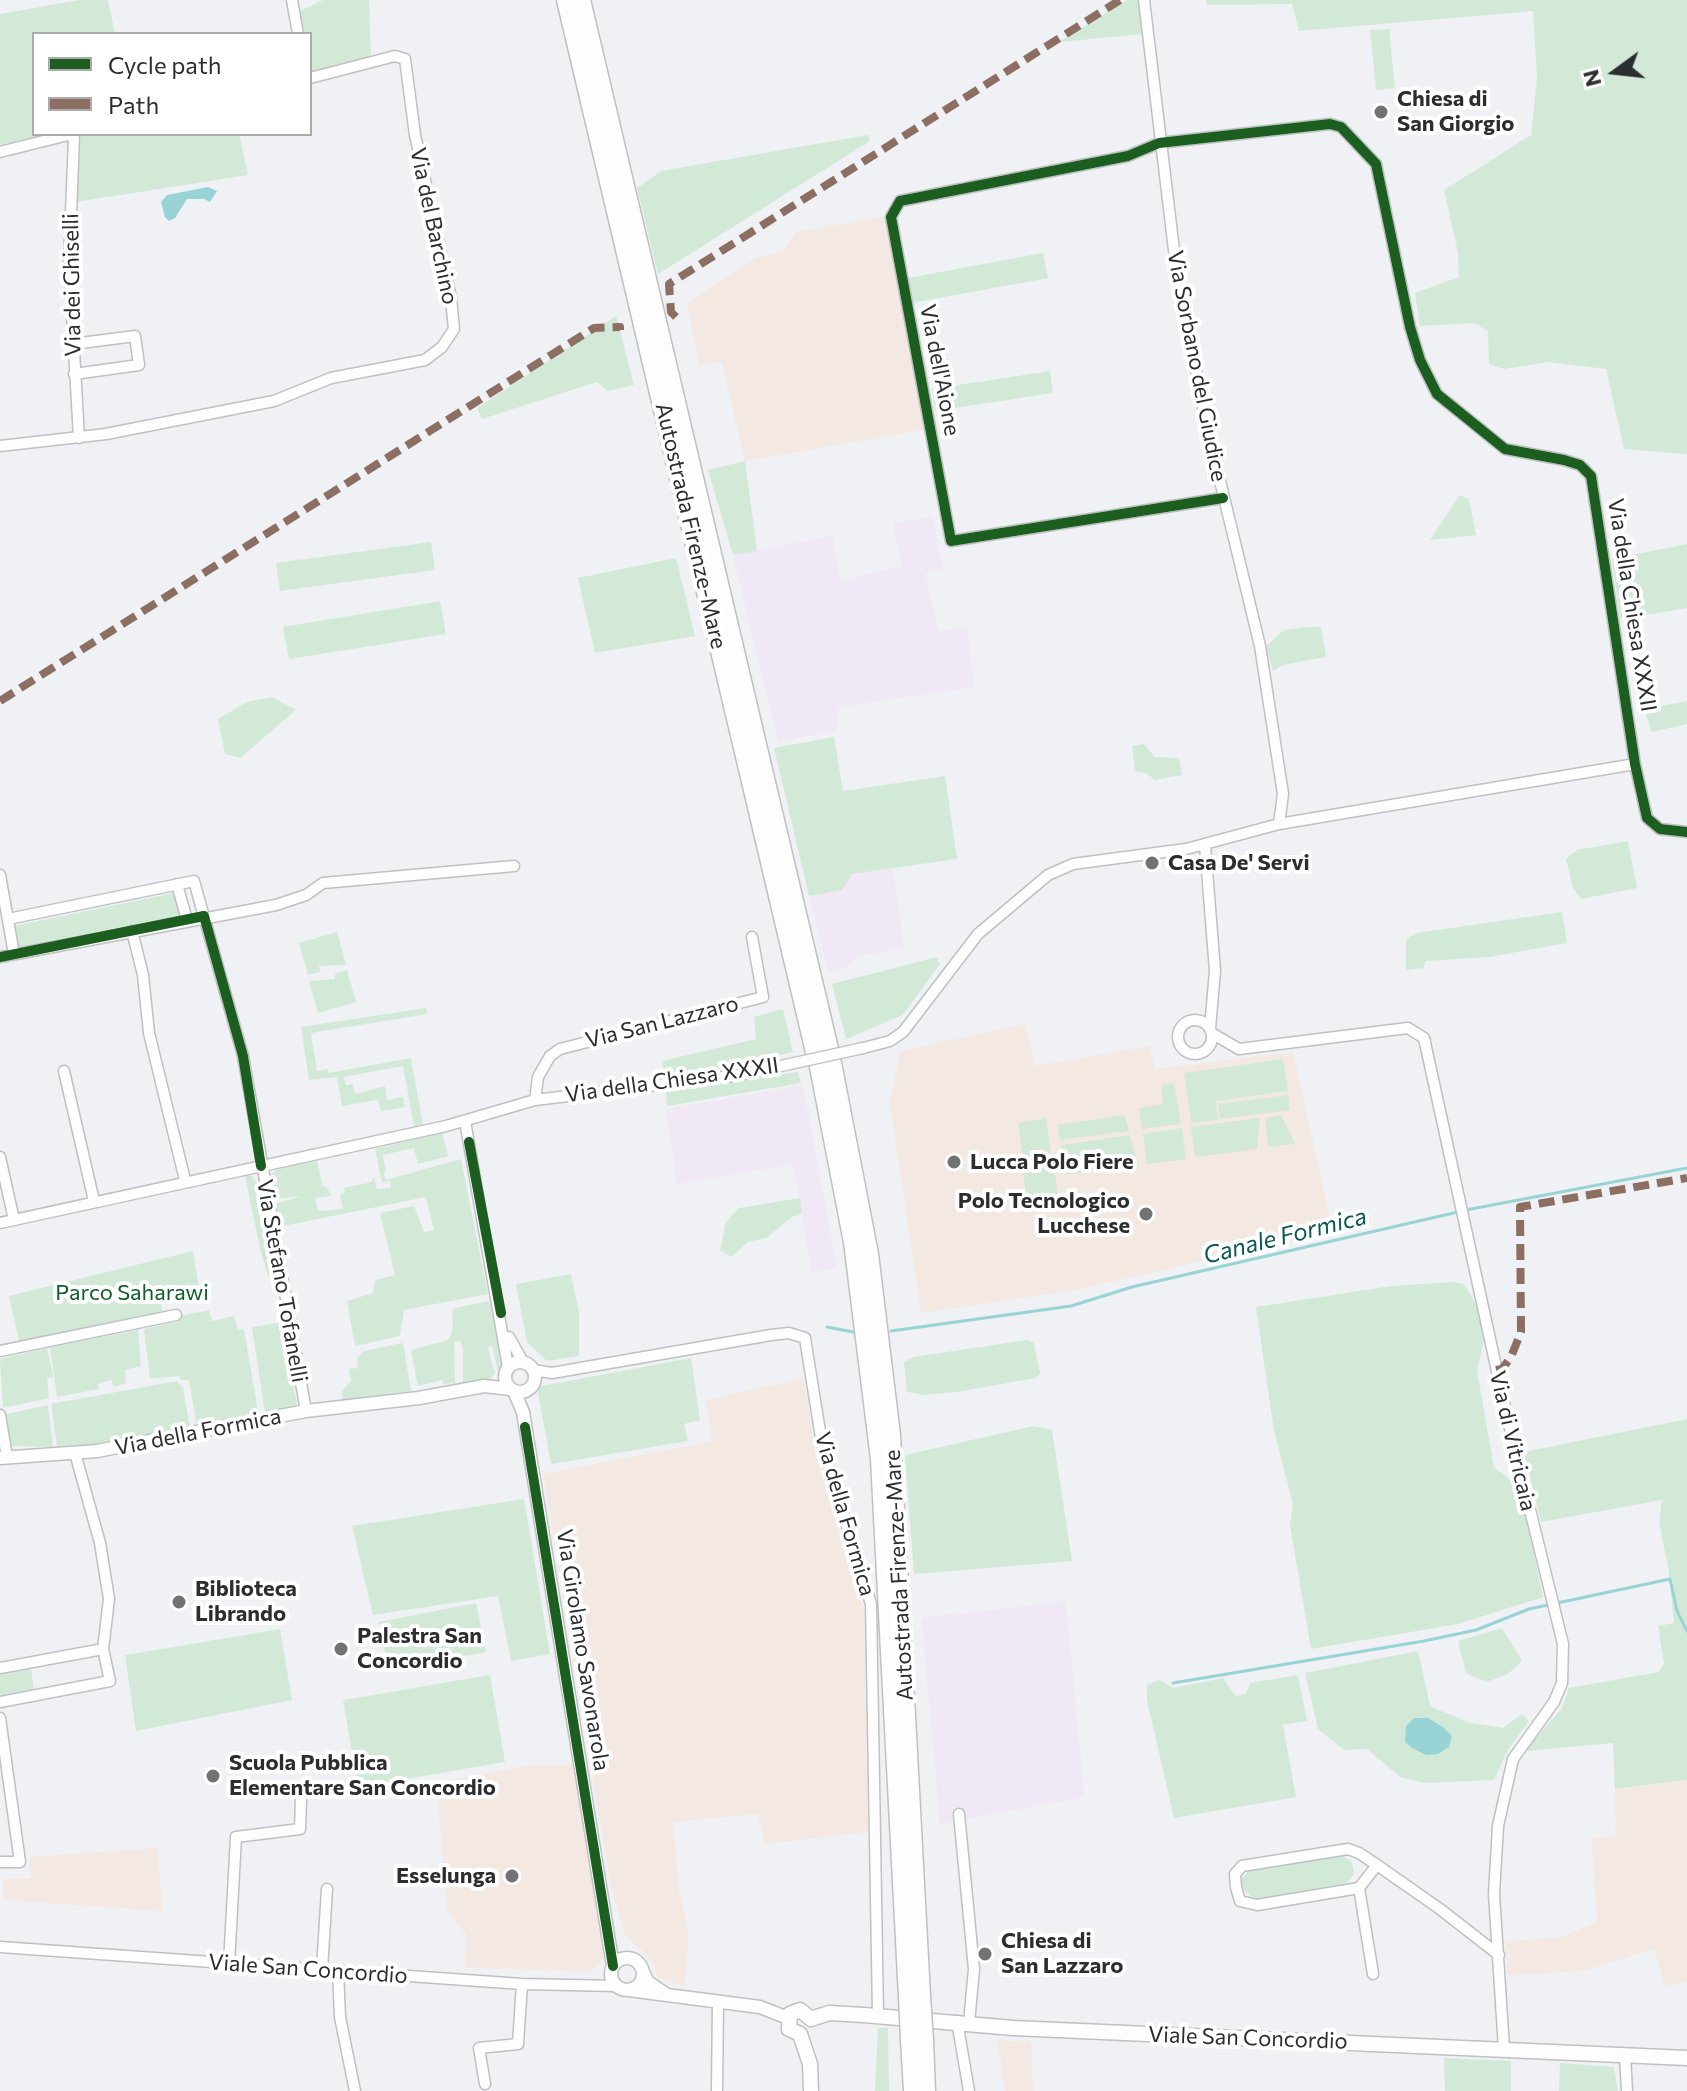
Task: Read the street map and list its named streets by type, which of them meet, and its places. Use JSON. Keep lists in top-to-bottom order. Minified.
{"streets":{"highway":["Autostrada Firenze-Mare"],"main road":["Viale San Concordio"],"street":["Via del Barchino","Via dei Ghiselli","Via Sorbano del Giudice","Via dell'Aione","Via della Chiesa XXXII","Via San Lazzaro","Via Stefano Tofanelli","Via della Formica","Via di Vitricaia","Via Girolamo Savonarola"]},"crossings":[["Via del Barchino","Via dei Ghiselli"],["Via Sorbano del Giudice","Via dell'Aione"],["Via Sorbano del Giudice","Via della Chiesa XXXII"],["Via dell'Aione","Via della Chiesa XXXII"],["Via della Chiesa XXXII","Via San Lazzaro"],["Via della Chiesa XXXII","Via Stefano Tofanelli"],["Via della Chiesa XXXII","Via di Vitricaia"],["Via Stefano Tofanelli","Via della Formica"],["Via della Formica","Via Girolamo Savonarola"],["Via della Formica","Viale San Concordio"],["Via di Vitricaia","Viale San Concordio"],["Via Girolamo Savonarola","Viale San Concordio"]],"water":["Canale Formica"],"parks":["Parco Saharawi"],"places":["Chiesa di San Giorgio","Casa De' Servi","Lucca Polo Fiere","Polo Tecnologico Lucchese","Biblioteca Librando","Palestra San Concordio","Scuola Pubblica Elementare San Concordio","Esselunga","Chiesa di San Lazzaro"],"legend":["Cycle path","Path"],"north":"left"}
